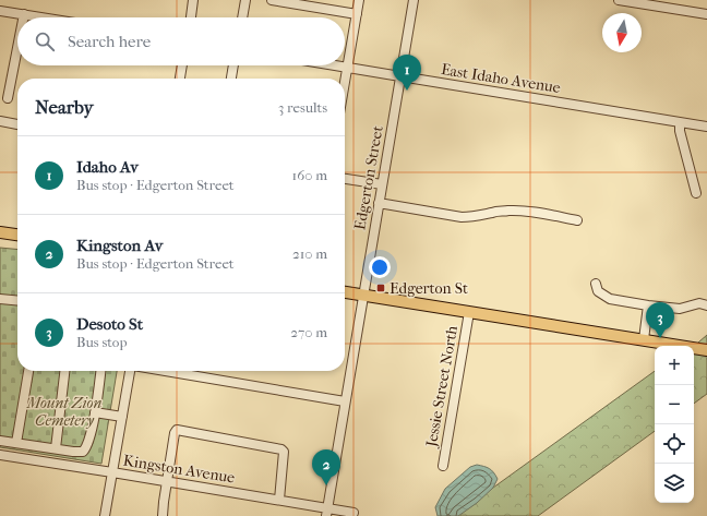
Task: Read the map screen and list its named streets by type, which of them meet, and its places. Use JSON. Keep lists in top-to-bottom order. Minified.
{"streets":{"street":["East Idaho Avenue","Edgerton Street","Jessie Street North","Kingston Avenue"]},"crossings":[["East Idaho Avenue","Edgerton Street"],["Edgerton Street","Kingston Avenue"]],"parks":["Mount Zion Cemetery"],"places":{"transit":["Edgerton St"]},"north":"bottom","page":{"search":"Search here","pins":["1","3","2"],"heading":["Nearby","3 results"],"list":[{"mark":"1","name":"Idaho Av","note":"Bus stop · Edgerton Street","value":"160 m"},{"mark":"2","name":"Kingston Av","note":"Bus stop · Edgerton Street","value":"210 m"},{"mark":"3","name":"Desoto St","note":"Bus stop","value":"270 m"}],"map_buttons":["+","−"]}}
